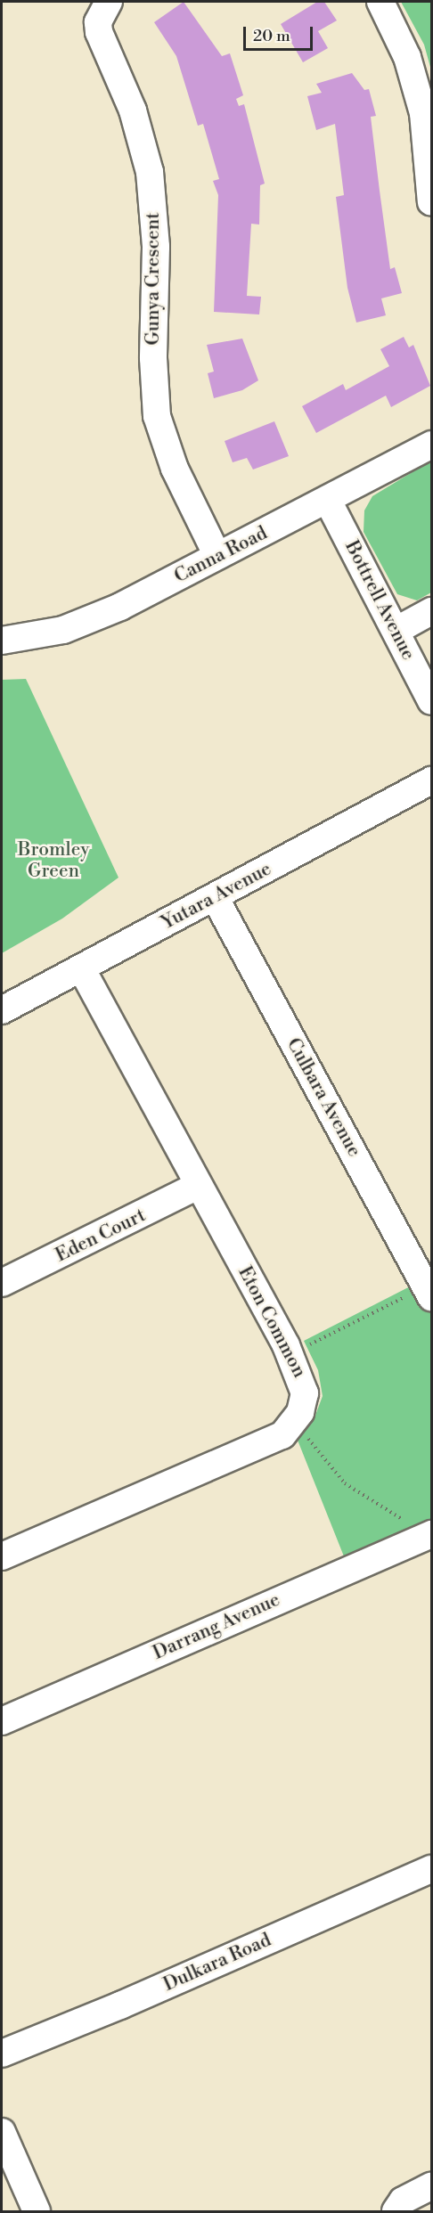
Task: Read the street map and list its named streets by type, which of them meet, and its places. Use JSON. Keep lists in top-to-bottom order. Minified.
{"streets":{"street":["Gunya Crescent","Canna Road","Bottrell Avenue","Yutara Avenue","Culbara Avenue","Eden Court","Eton Common","Darrang Avenue","Dulkara Road"]},"crossings":[["Gunya Crescent","Canna Road"],["Canna Road","Bottrell Avenue"],["Yutara Avenue","Culbara Avenue"],["Yutara Avenue","Eton Common"],["Eden Court","Eton Common"]],"parks":["Bromley Green"],"scale_bar":"20 m"}
